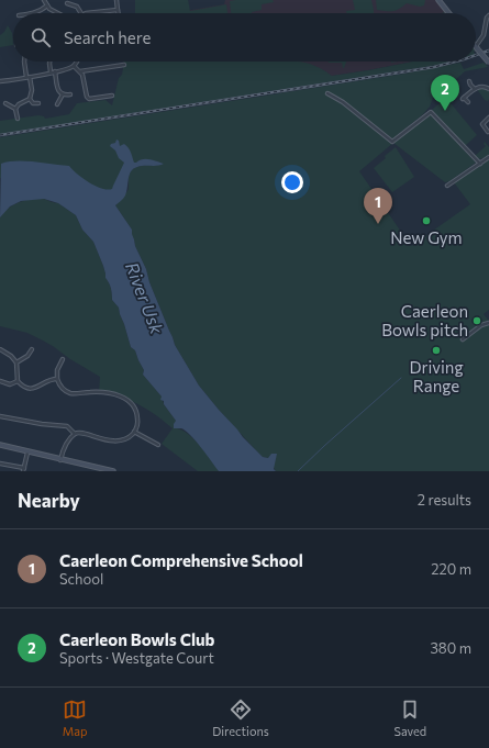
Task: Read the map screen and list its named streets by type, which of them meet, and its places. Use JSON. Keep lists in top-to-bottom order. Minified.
{"water":["River Usk"],"places":["New Gym","Caerleon Bowls pitch","Driving Range"],"page":{"search":"Search here","pins":["2","1"],"heading":["Nearby","2 results"],"list":[{"mark":"1","name":"Caerleon Comprehensive School","note":"School","value":"220 m"},{"mark":"2","name":"Caerleon Bowls Club","note":"Sports · Westgate Court","value":"380 m"}],"nav":["Map","Directions","Saved"]}}
